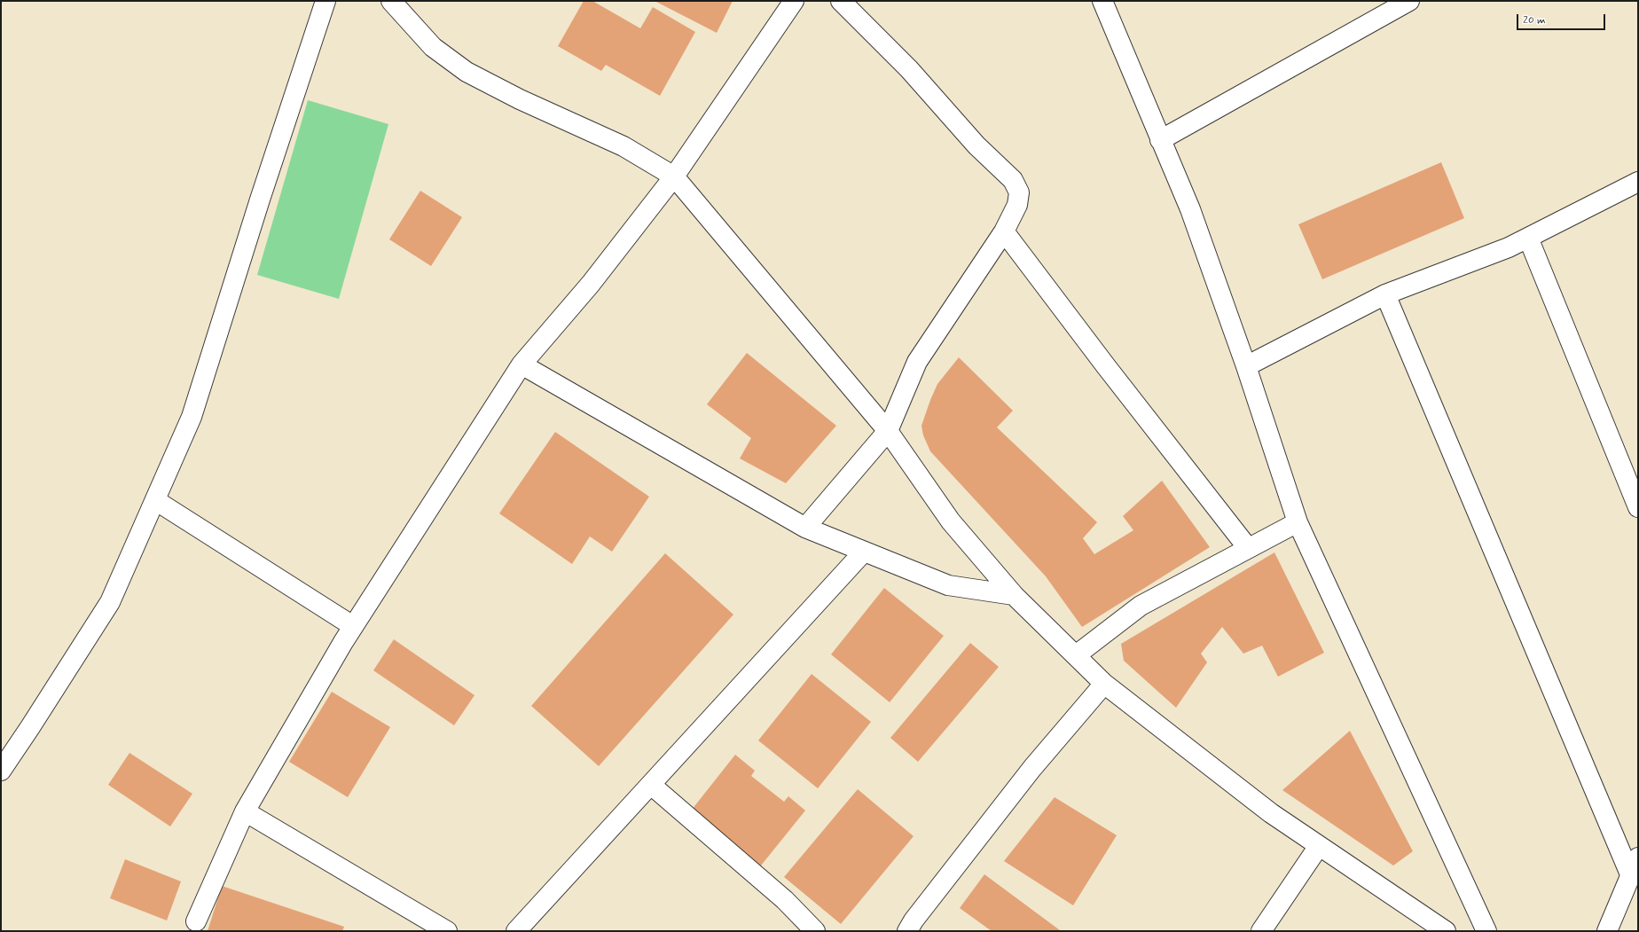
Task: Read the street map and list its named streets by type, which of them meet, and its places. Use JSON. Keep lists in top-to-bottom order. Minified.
{"scale_bar":"20 m"}
